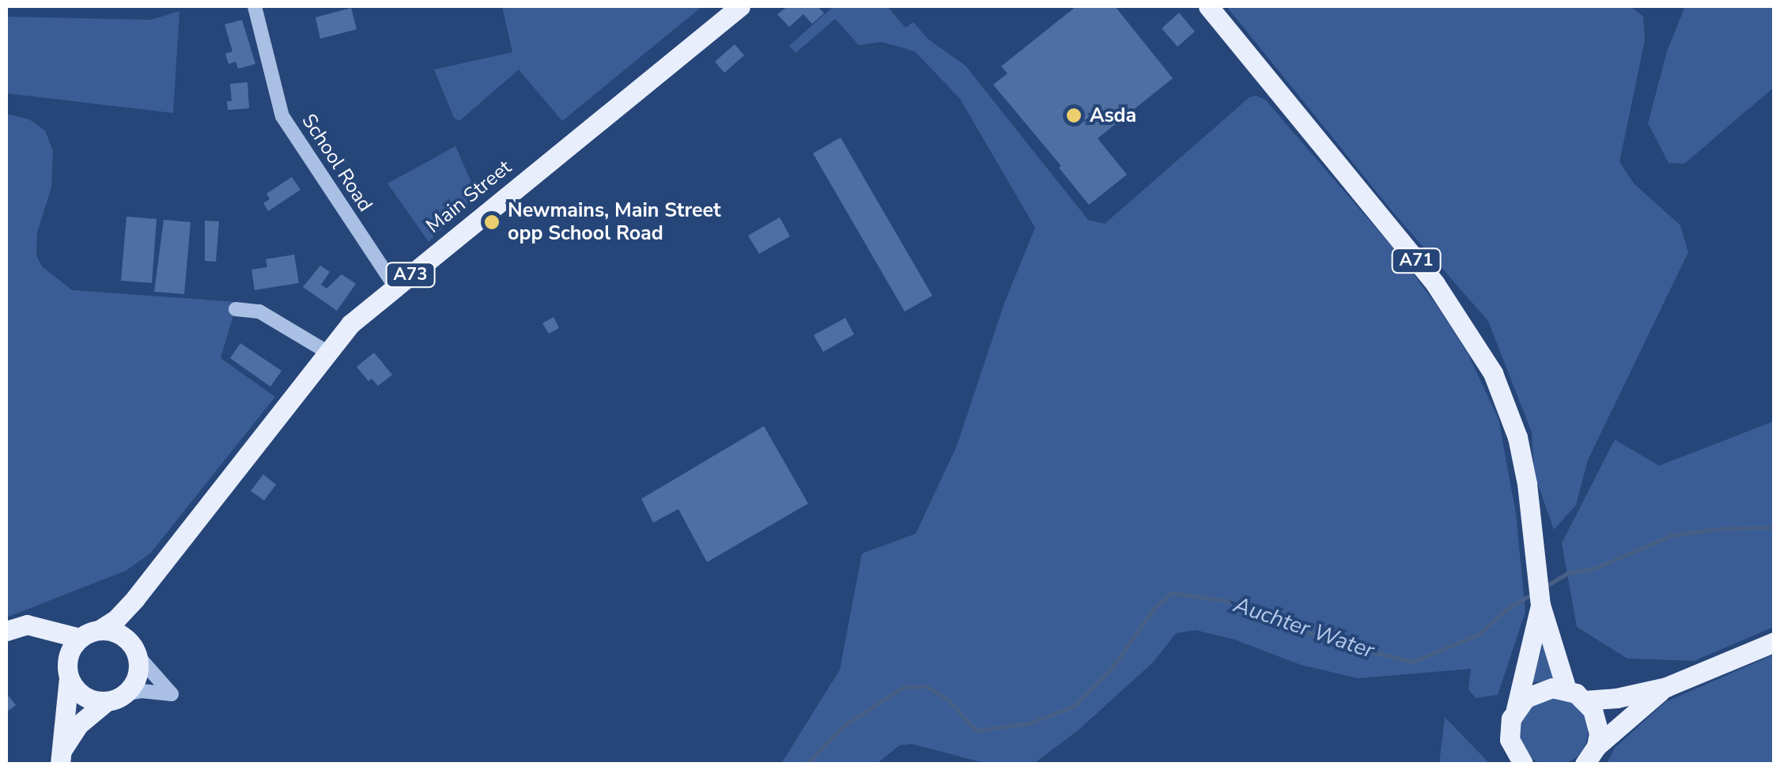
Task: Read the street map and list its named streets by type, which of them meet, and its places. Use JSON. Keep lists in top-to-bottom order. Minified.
{"streets":{"main road":["Main Street","A71","A73"],"street":["School Road"]},"crossings":[["School Road","Main Street"],["Main Street","A73"]],"water":["Auchter Water"],"places":["Asda","Newmains, Main Street opp School Road"]}
